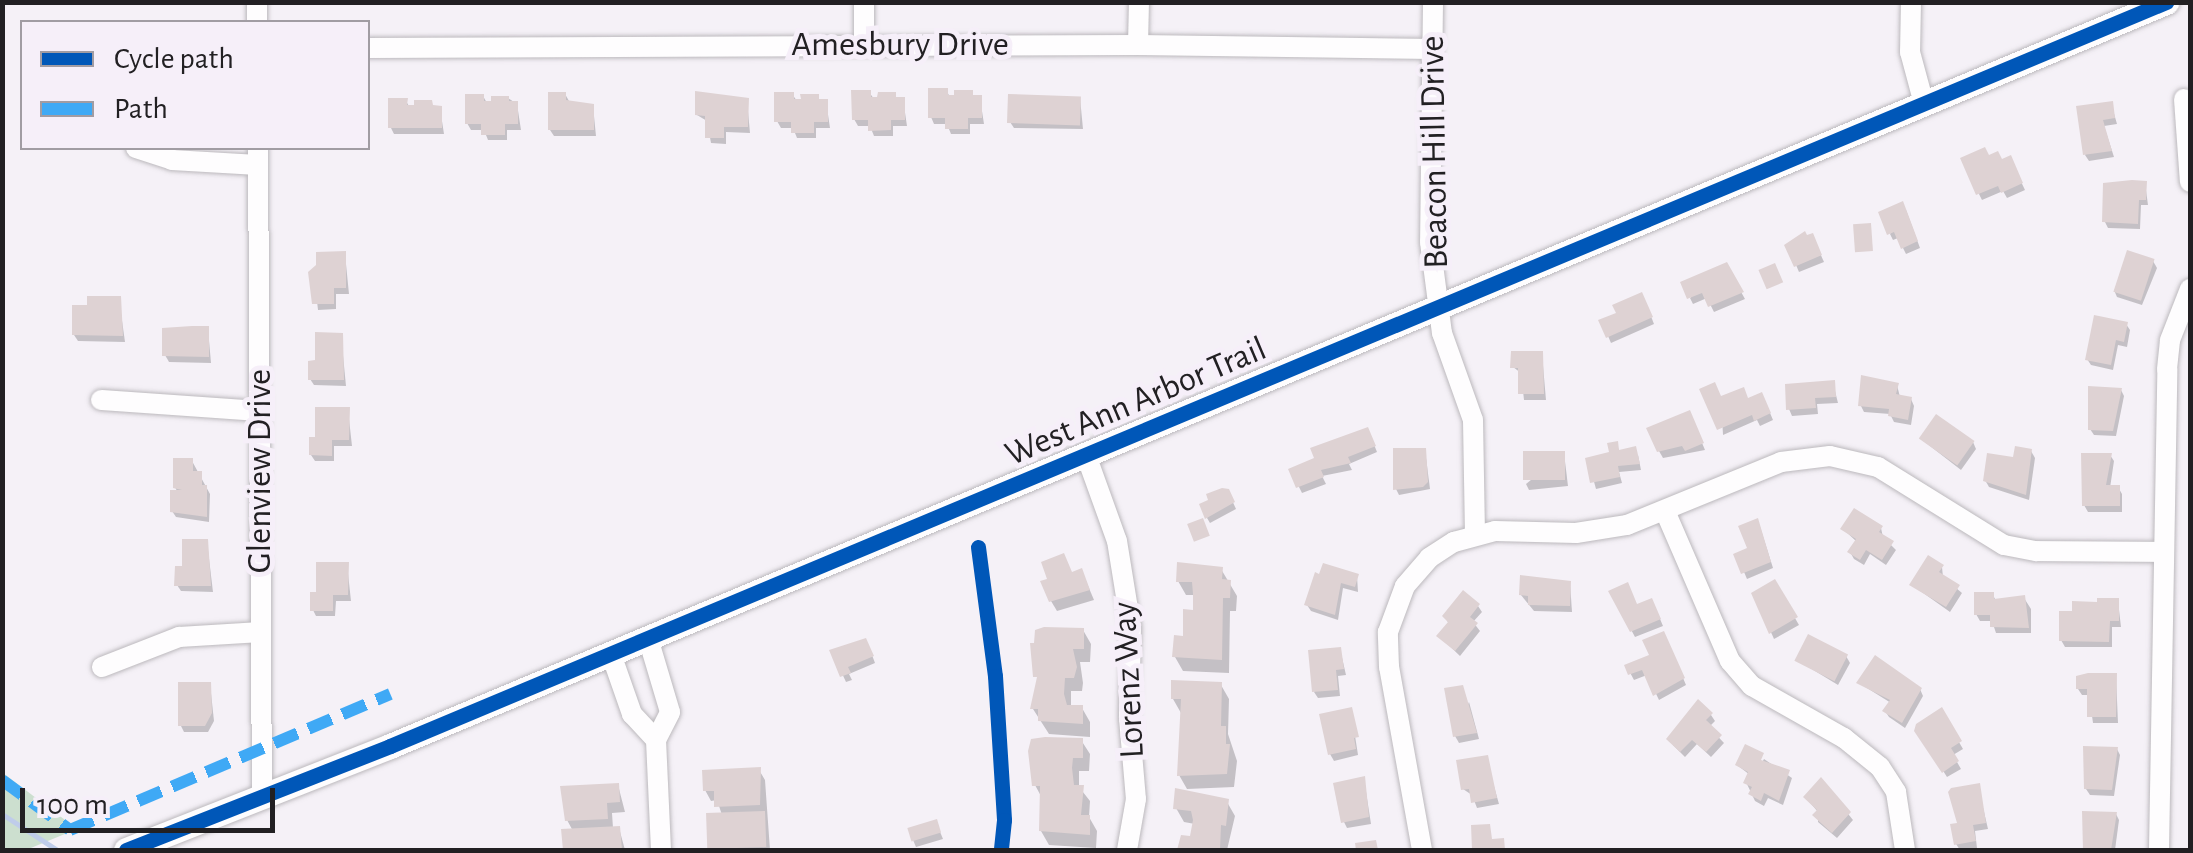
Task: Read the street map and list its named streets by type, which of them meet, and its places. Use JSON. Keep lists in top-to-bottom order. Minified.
{"streets":{"street":["Amesbury Drive","Beacon Hill Drive","West Ann Arbor Trail","Glenview Drive","Lorenz Way"]},"crossings":[["Amesbury Drive","Beacon Hill Drive"],["Beacon Hill Drive","West Ann Arbor Trail"],["West Ann Arbor Trail","Glenview Drive"],["West Ann Arbor Trail","Lorenz Way"]],"legend":["Cycle path","Path"],"scale_bar":"100 m"}
